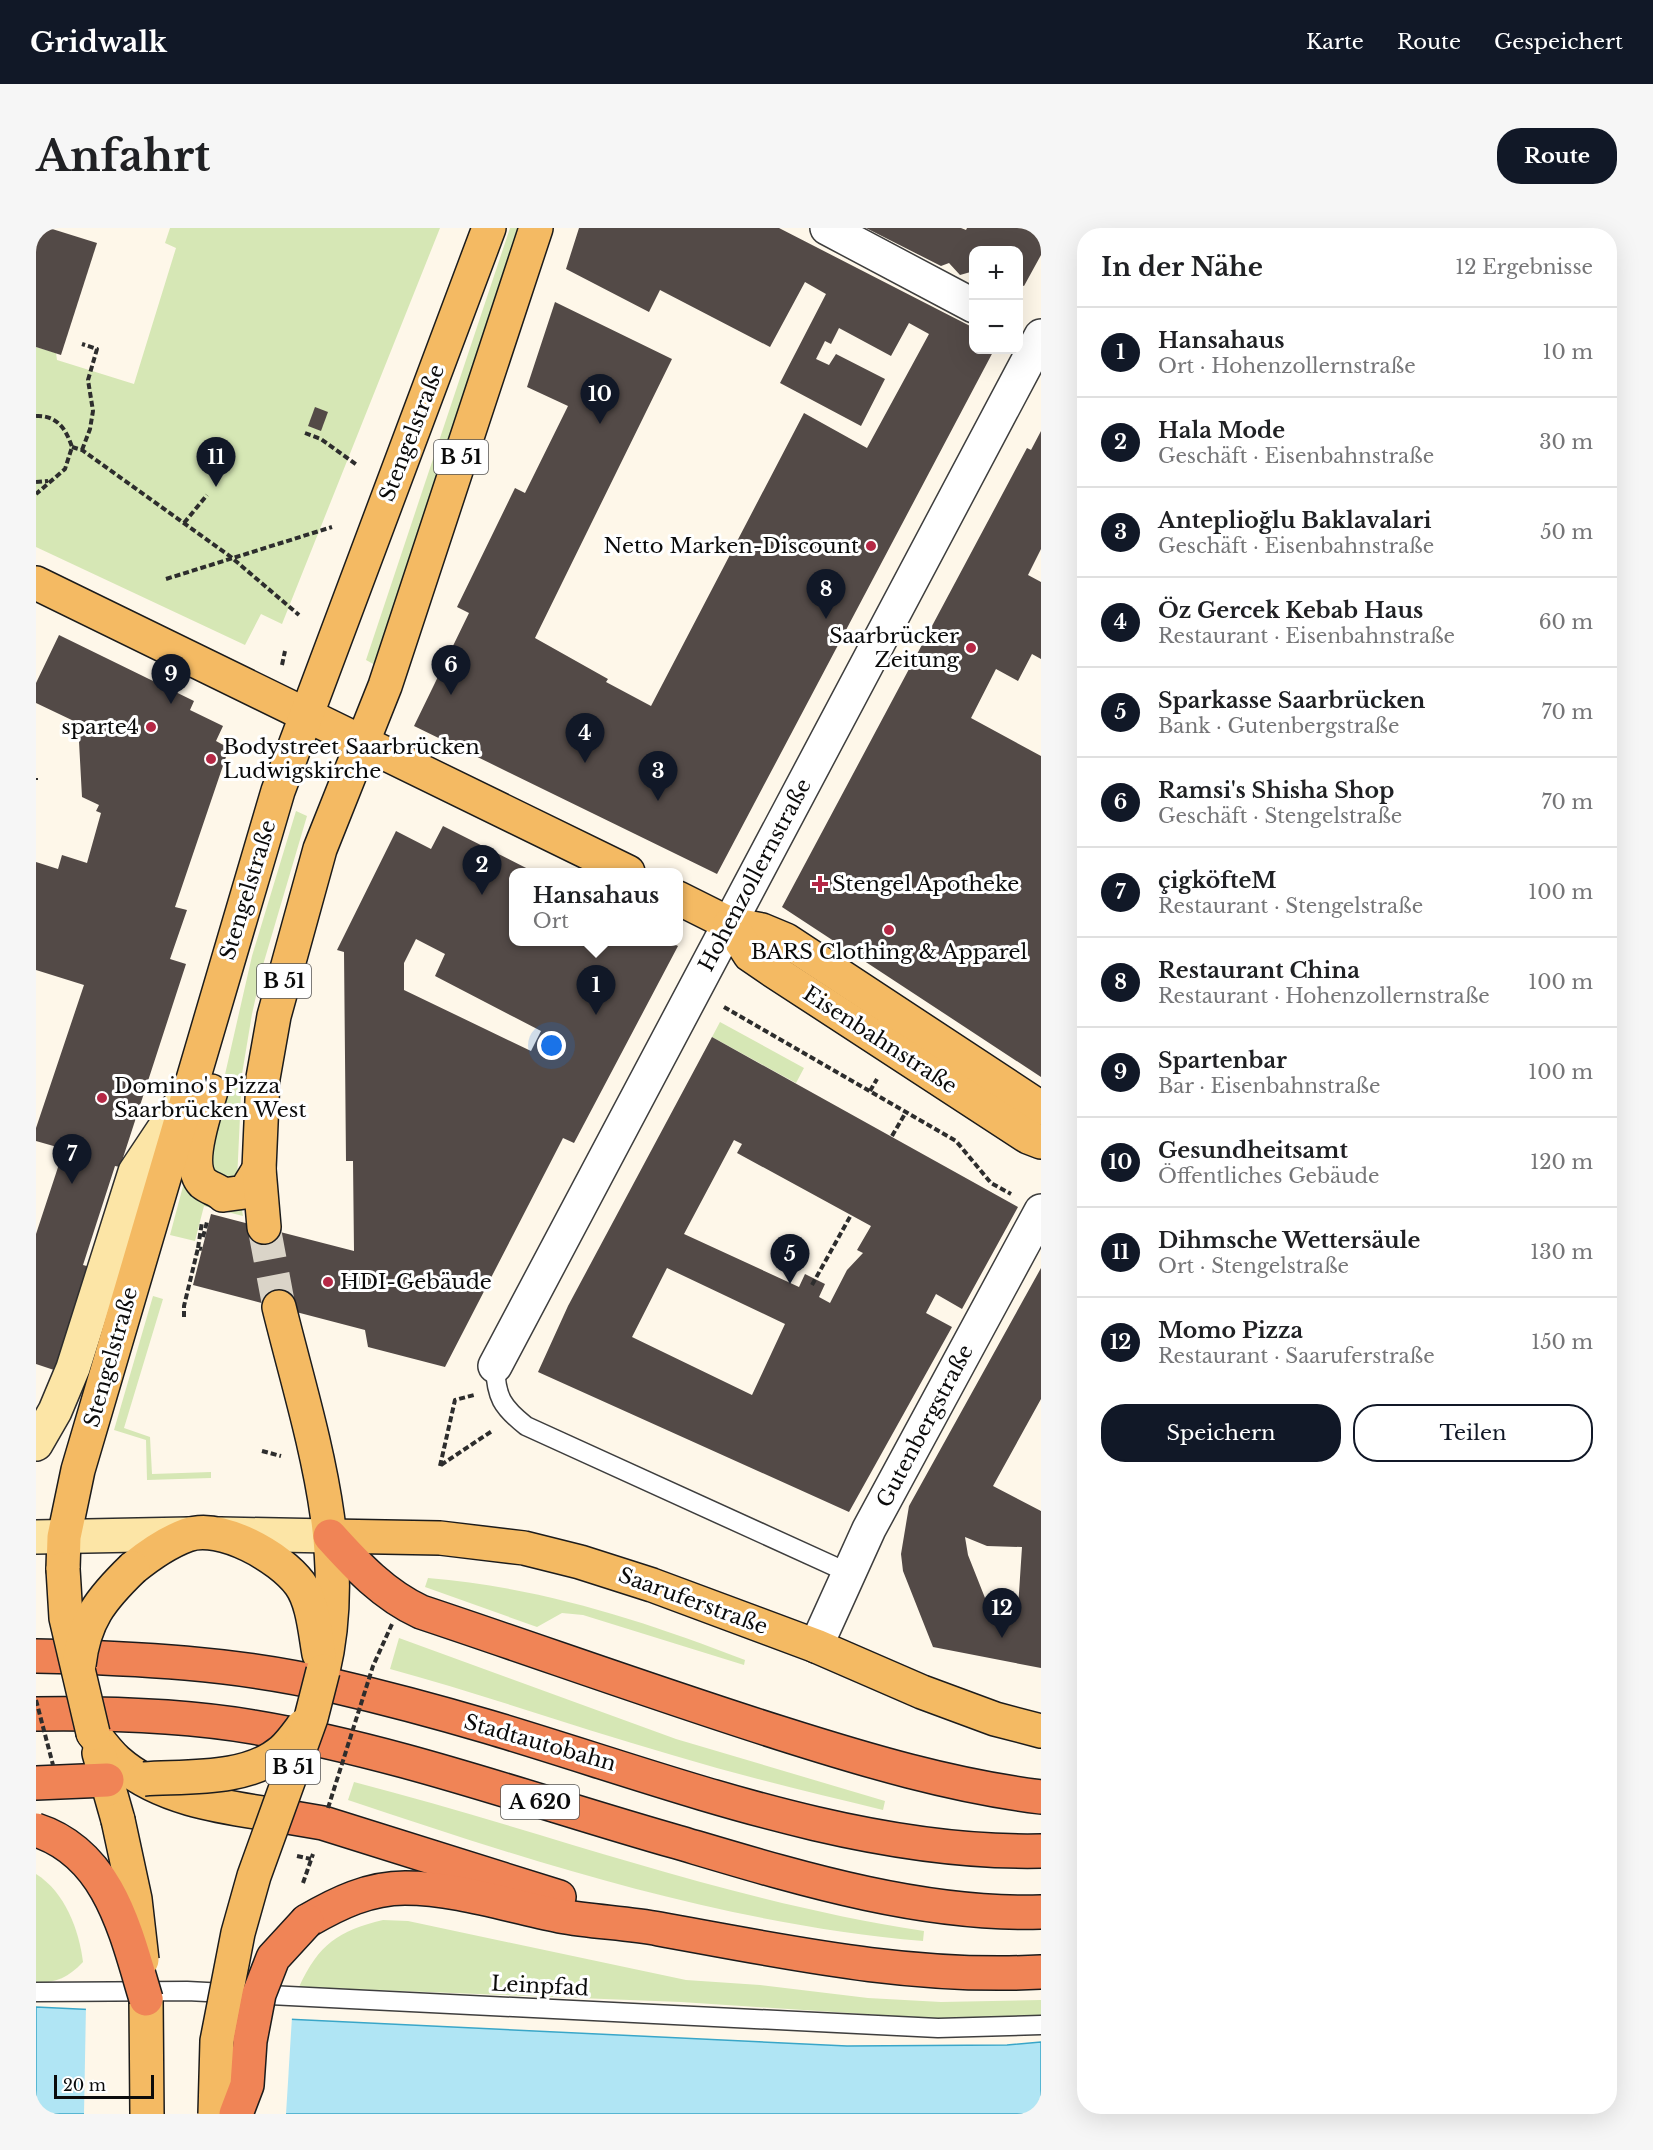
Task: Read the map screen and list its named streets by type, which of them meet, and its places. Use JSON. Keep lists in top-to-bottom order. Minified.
{"streets":{"highway":["Stadtautobahn","A 620"],"main road":["Stengelstraße","B 51","Eisenbahnstraße","Saaruferstraße"],"street":["Hohenzollernstraße","Gutenbergstraße"],"lane":["Leinpfad"]},"crossings":[["Stengelstraße","B 51"],["Hohenzollernstraße","Eisenbahnstraße"],["Gutenbergstraße","Saaruferstraße"]],"places":{"other":["Netto Marken-Discount","Saarbrücker Zeitung","sparte4","Bodystreet Saarbrücken Ludwigskirche","BARS Clothing & Apparel","Domino's Pizza Saarbrücken West","HDI-Gebäude"],"health":["Stengel Apotheke"]},"scale_bar":"20 m","page":{"header":"Gridwalk","nav":["Karte","Route","Gespeichert"],"buttons":["Route",["Speichern","Teilen"]],"title":"Anfahrt","heading":["In der Nähe","12 Ergebnisse"],"map_buttons":["+","−"],"list":[{"mark":"1","name":"Hansahaus","note":"Ort · Hohenzollernstraße","value":"10 m"},{"mark":"2","name":"Hala Mode","note":"Geschäft · Eisenbahnstraße","value":"30 m"},{"mark":"3","name":"Anteplioğlu Baklavalari","note":"Geschäft · Eisenbahnstraße","value":"50 m"},{"mark":"4","name":"Öz Gercek Kebab Haus","note":"Restaurant · Eisenbahnstraße","value":"60 m"},{"mark":"5","name":"Sparkasse Saarbrücken","note":"Bank · Gutenbergstraße","value":"70 m"},{"mark":"6","name":"Ramsi's Shisha Shop","note":"Geschäft · Stengelstraße","value":"70 m"},{"mark":"7","name":"çigköfteM","note":"Restaurant · Stengelstraße","value":"100 m"},{"mark":"8","name":"Restaurant China","note":"Restaurant · Hohenzollernstraße","value":"100 m"},{"mark":"9","name":"Spartenbar","note":"Bar · Eisenbahnstraße","value":"100 m"},{"mark":"10","name":"Gesundheitsamt","note":"Öffentliches Gebäude","value":"120 m"},{"mark":"11","name":"Dihmsche Wettersäule","note":"Ort · Stengelstraße","value":"130 m"},{"mark":"12","name":"Momo Pizza","note":"Restaurant · Saaruferstraße","value":"150 m"}],"pins":["10","11","8","6","9","4","3","2","1","7","5","12"],"popup":["Hansahaus","Ort"],"scale":"20 m"}}
